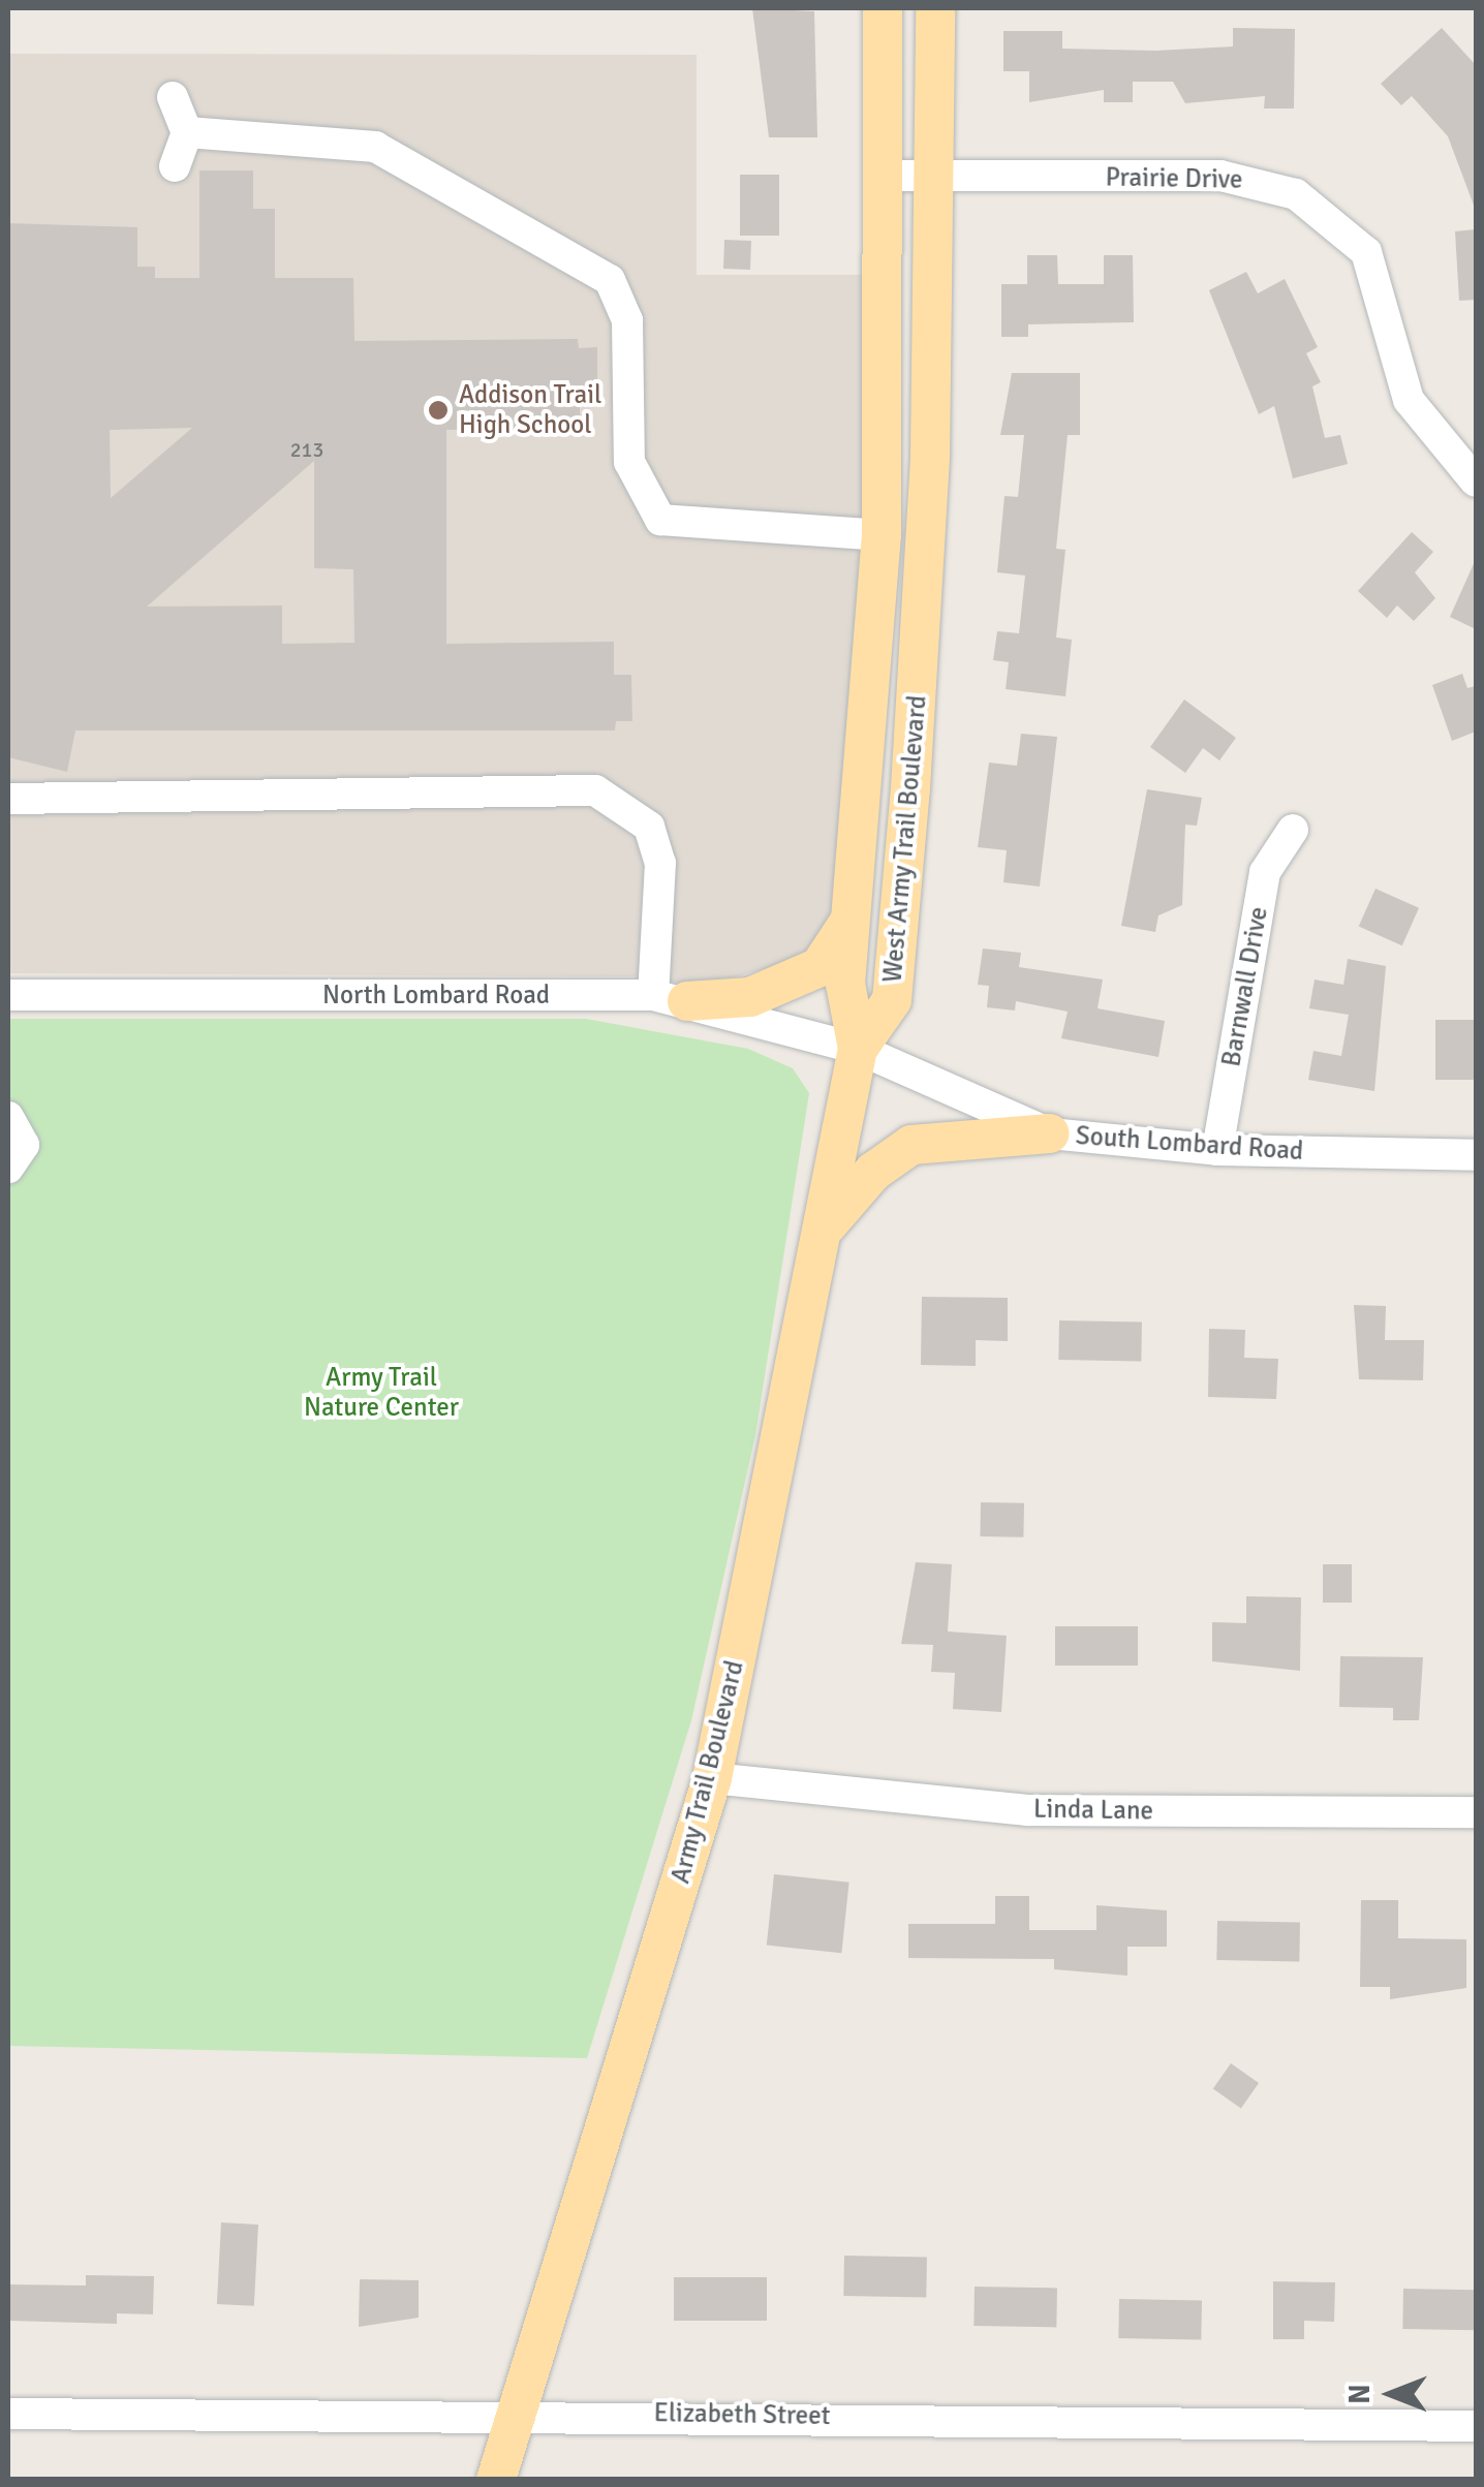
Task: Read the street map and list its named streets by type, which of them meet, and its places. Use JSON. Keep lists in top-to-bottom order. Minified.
{"streets":{"main road":["West Army Trail Boulevard","Army Trail Boulevard"],"street":["Prairie Drive","Barnwall Drive","North Lombard Road","South Lombard Road","Linda Lane","Elizabeth Street"]},"crossings":[["Prairie Drive","West Army Trail Boulevard"],["West Army Trail Boulevard","North Lombard Road"],["West Army Trail Boulevard","South Lombard Road"],["West Army Trail Boulevard","Army Trail Boulevard"],["Barnwall Drive","South Lombard Road"],["North Lombard Road","South Lombard Road"],["North Lombard Road","Army Trail Boulevard"],["South Lombard Road","Army Trail Boulevard"],["Army Trail Boulevard","Linda Lane"],["Army Trail Boulevard","Elizabeth Street"]],"parks":["Army Trail Nature Center"],"places":["Addison Trail High School"],"house_numbers":["213"],"north":"left"}
